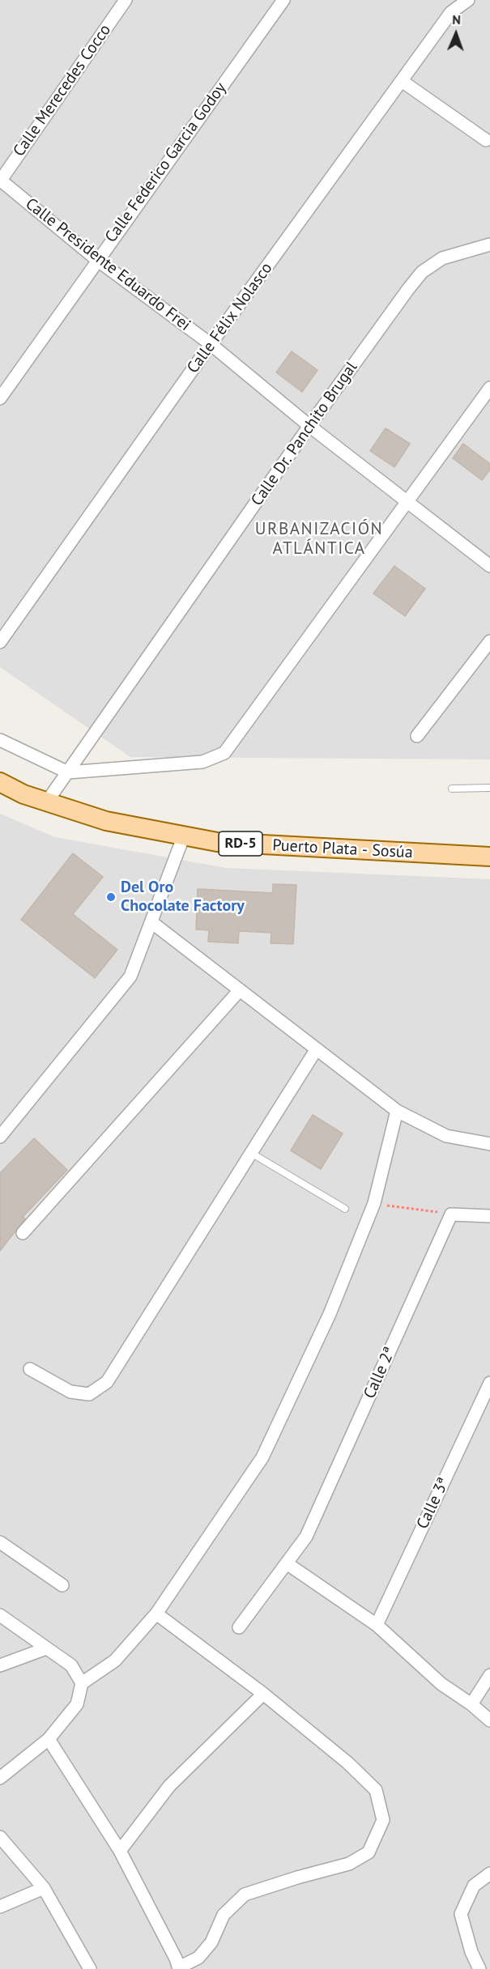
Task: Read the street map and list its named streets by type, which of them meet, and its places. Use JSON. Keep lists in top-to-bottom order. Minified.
{"streets":{"main road":["RD-5","Puerto Plata - Sosúa"],"street":["Calle Merecedes Cocco","Calle Federico Garcia Godoy","Calle Presidente Eduardo Frei","Calle Félix Nolasco","Calle Dr. Panchito Brugal","Calle 2ª","Calle 3ª"]},"crossings":[["Calle Merecedes Cocco","Calle Presidente Eduardo Frei"],["Calle Federico Garcia Godoy","Calle Presidente Eduardo Frei"],["Calle Presidente Eduardo Frei","Calle Félix Nolasco"],["Calle Presidente Eduardo Frei","Calle Dr. Panchito Brugal"],["Calle Dr. Panchito Brugal","Puerto Plata - Sosúa"]],"districts":["URBANIZACIÓN ATLÁNTICA"],"places":["Del Oro Chocolate Factory"],"north":"top"}
